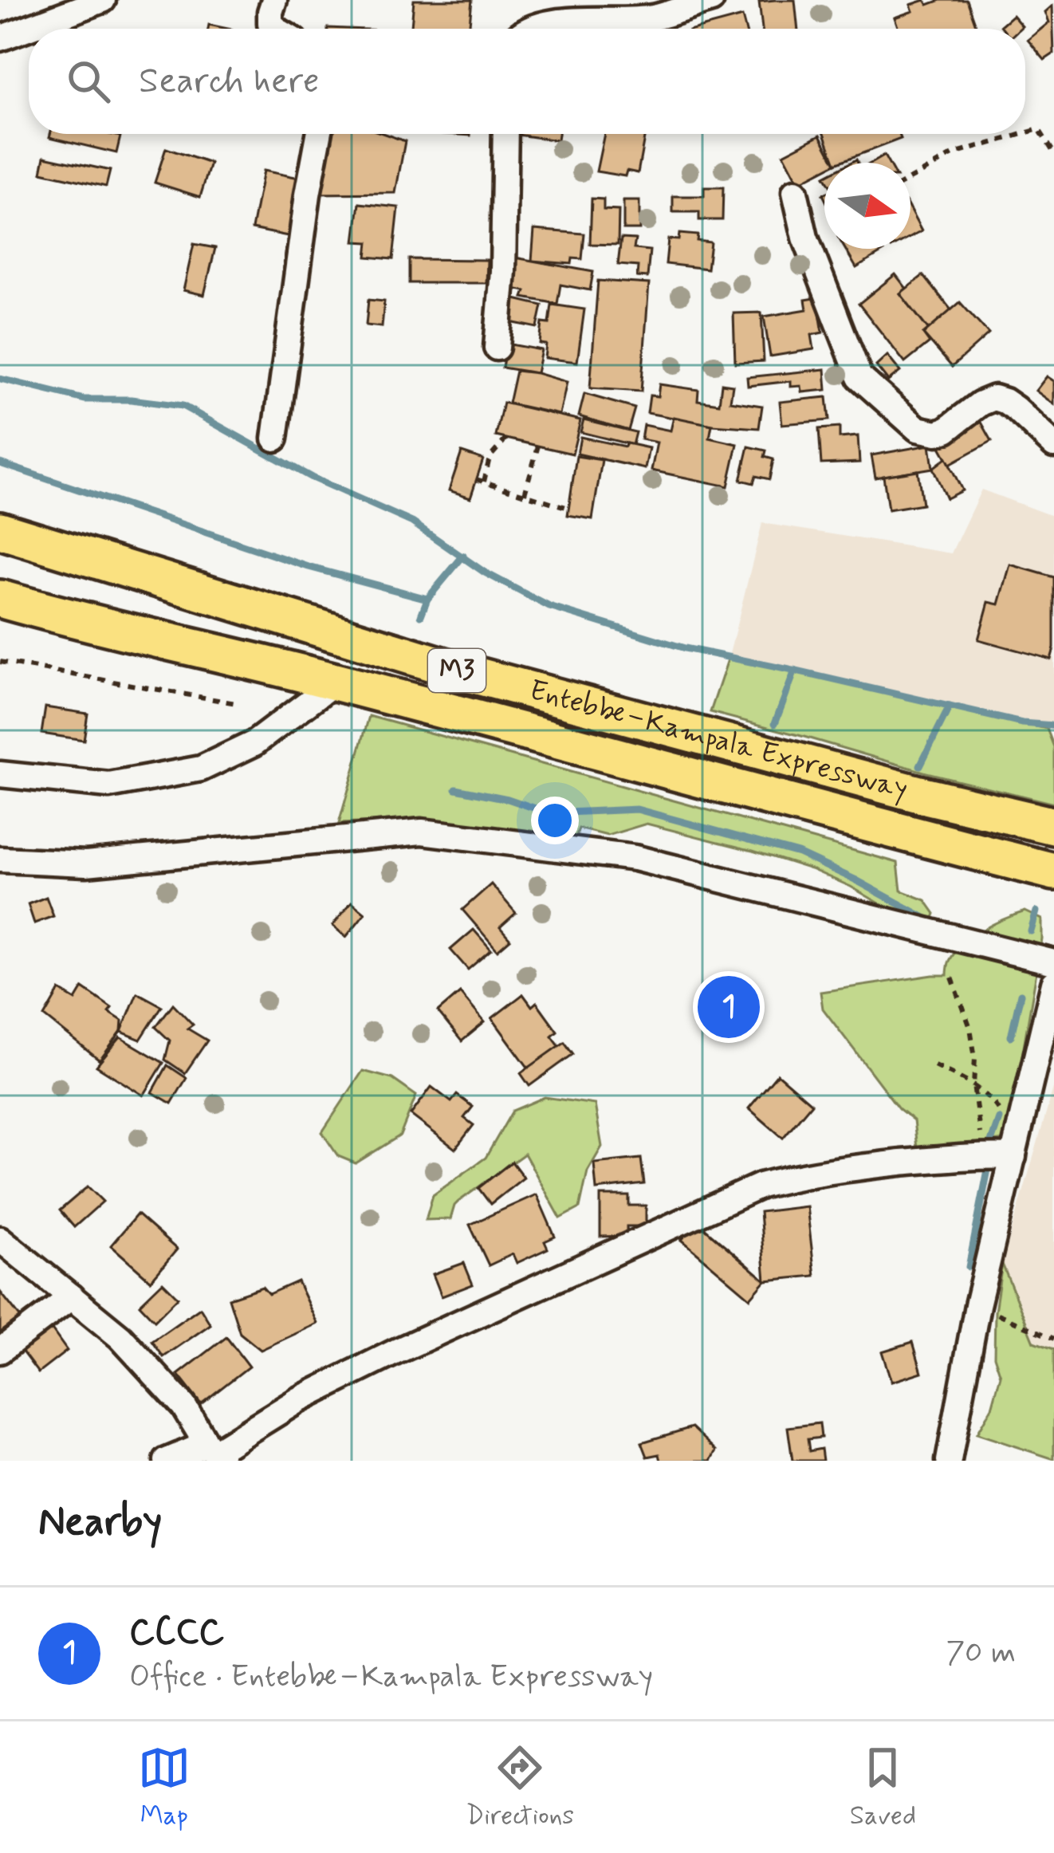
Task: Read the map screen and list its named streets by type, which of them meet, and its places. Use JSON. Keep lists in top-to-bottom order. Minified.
{"streets":{"highway":["M3","Entebbe–Kampala Expressway"]},"north":"right","page":{"search":"Search here","pins":"1","heading":"Nearby","list":[{"mark":"1","name":"CCCC","note":"Office · Entebbe–Kampala Expressway","value":"70 m"}],"nav":["Map","Directions","Saved"]}}
